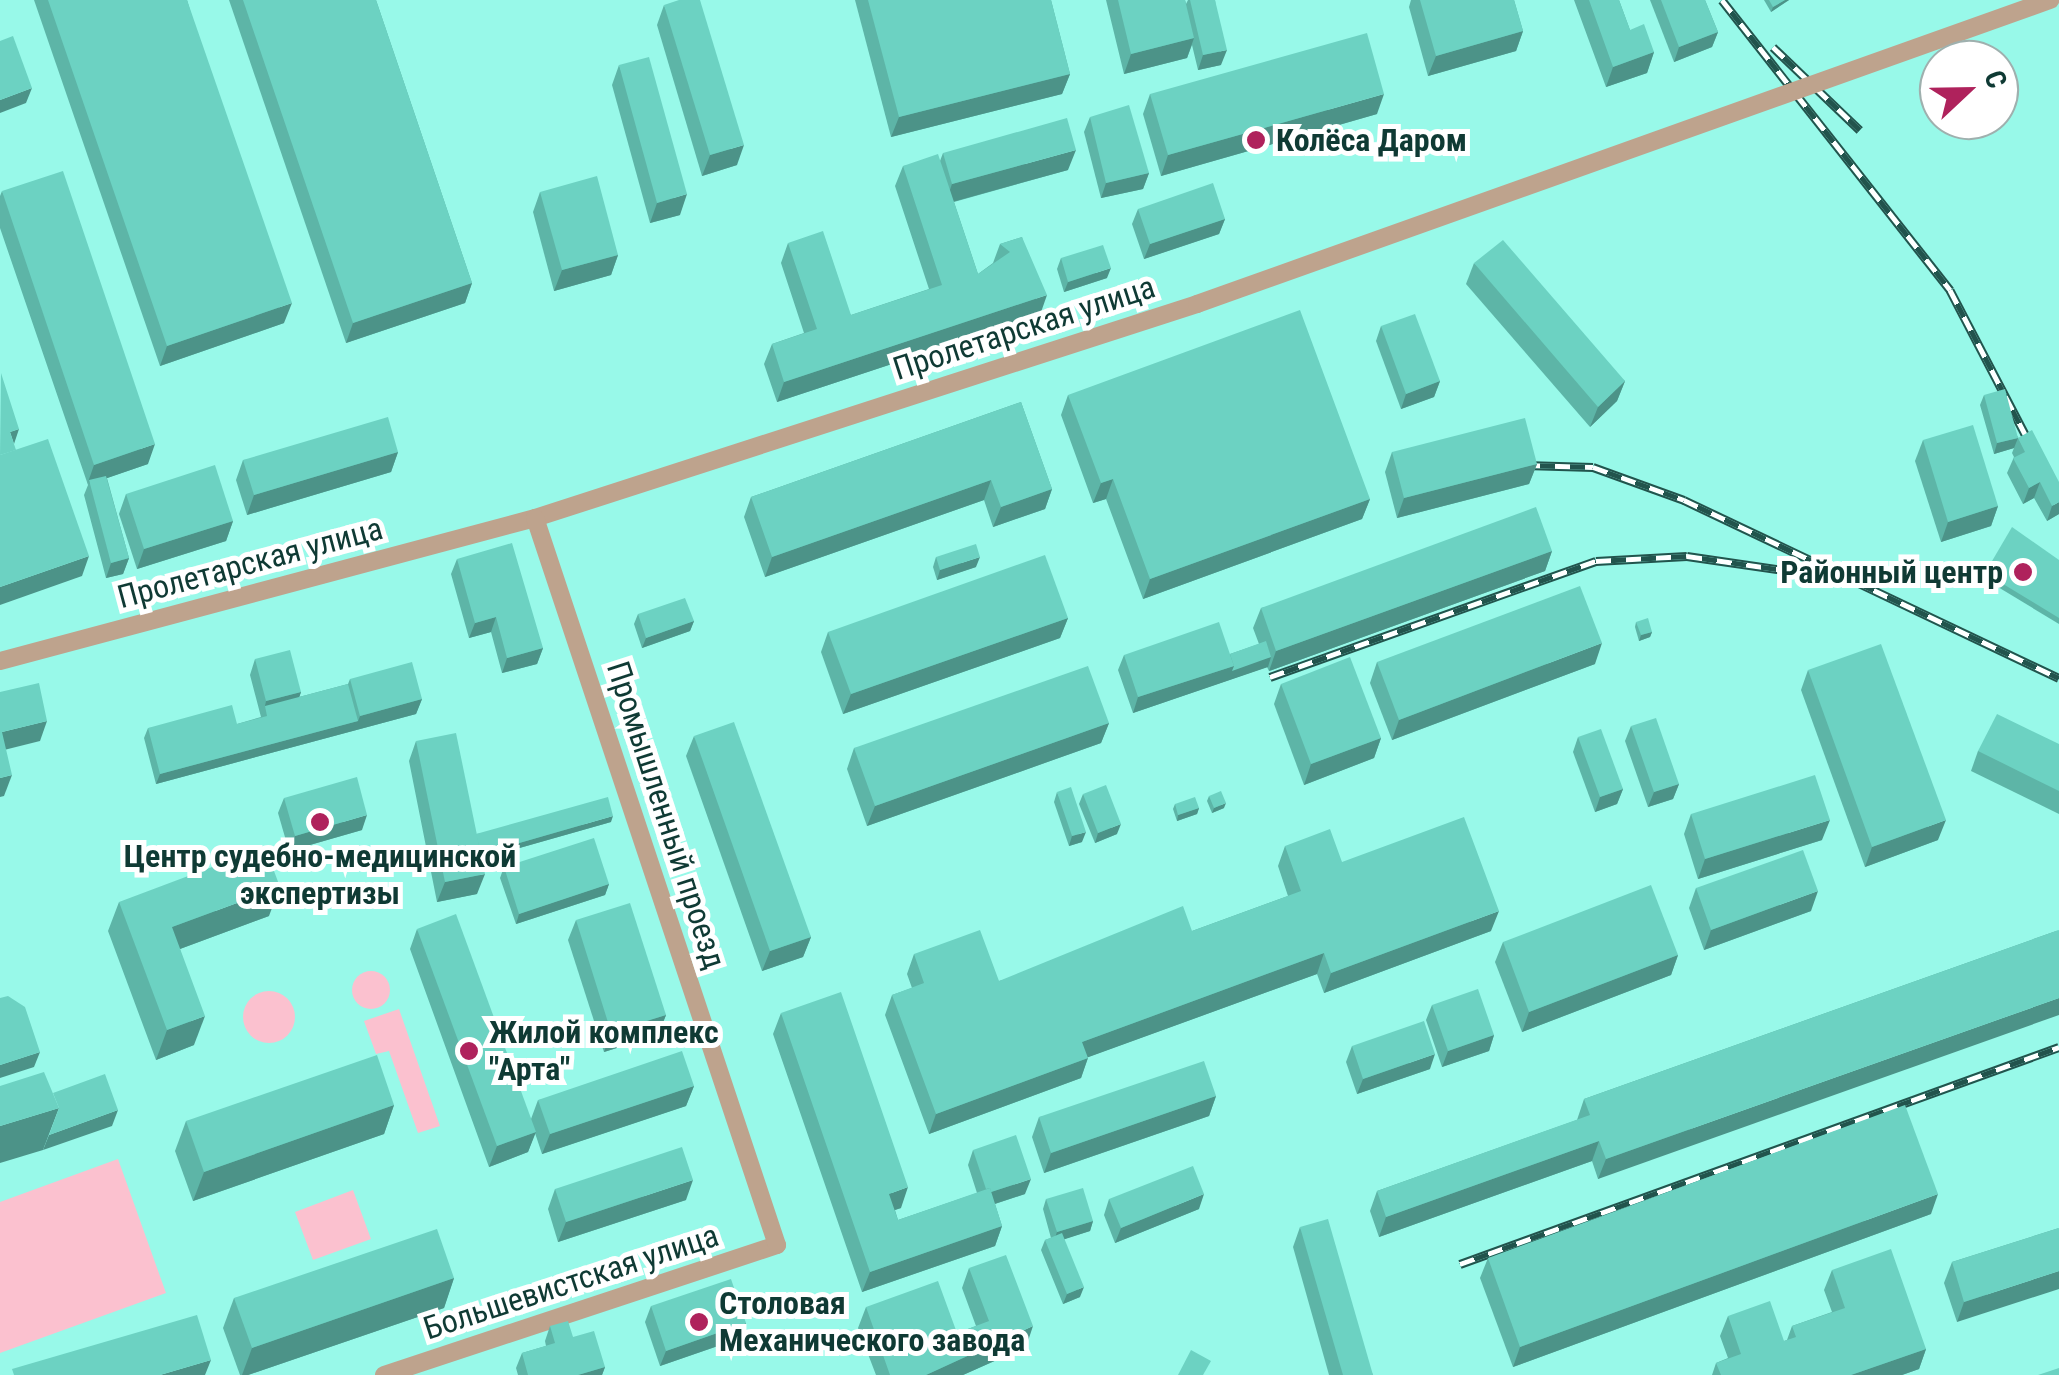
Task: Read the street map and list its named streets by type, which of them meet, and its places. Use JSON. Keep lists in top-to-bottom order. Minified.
{"streets":{"street":["Пролетарская улица","Промышленный проезд","Большевистская улица"]},"crossings":[["Пролетарская улица","Промышленный проезд"],["Промышленный проезд","Большевистская улица"]],"places":["Колёса Даром","Районный центр","Центр судебно-медицинской экспертизы","Жилой комплекс \"Арта\"","Столовая Механического завода"],"north":"right"}
